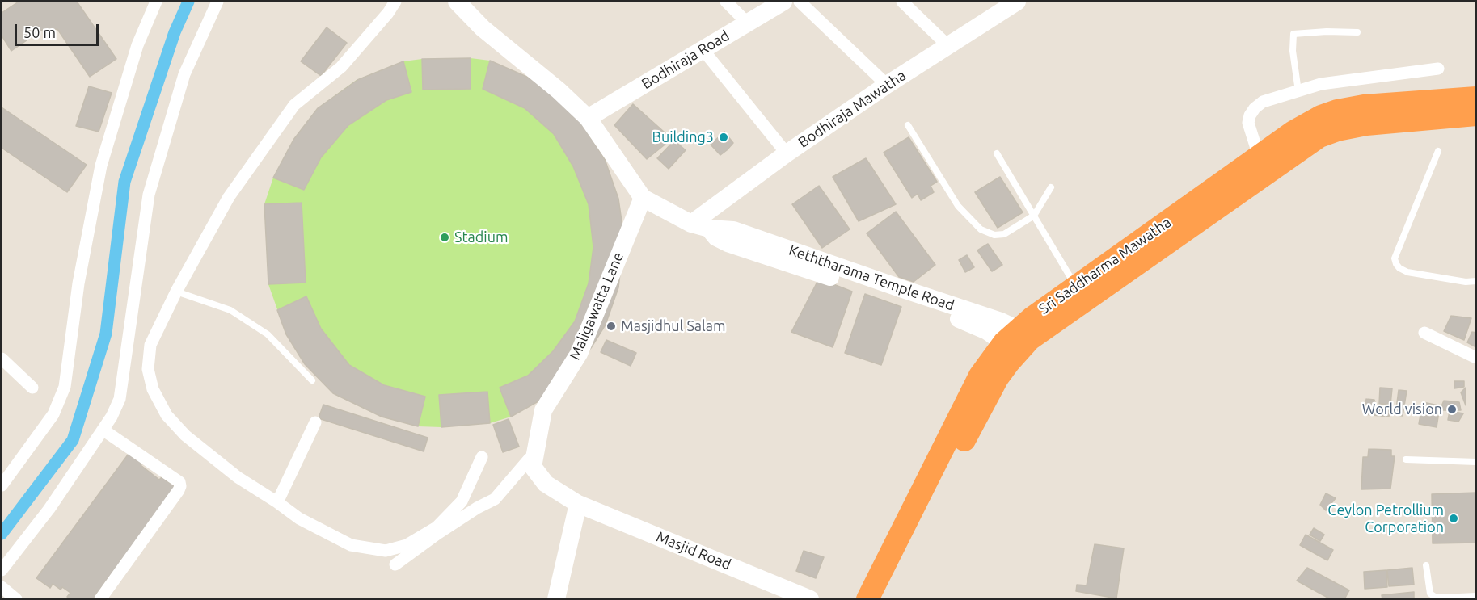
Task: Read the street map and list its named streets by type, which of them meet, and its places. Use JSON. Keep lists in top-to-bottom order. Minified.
{"streets":{"highway":["Sri Saddharma Mawatha"],"street":["Bodhiraja Road","Bodhiraja Mawatha","Keththarama Temple Road","Maligawatta Lane","Masjid Road"]},"crossings":[["Bodhiraja Road","Keththarama Temple Road"],["Bodhiraja Mawatha","Keththarama Temple Road"],["Sri Saddharma Mawatha","Keththarama Temple Road"],["Keththarama Temple Road","Maligawatta Lane"],["Maligawatta Lane","Masjid Road"]],"places":["Building3","Stadium","Masjidhul Salam","World vision","Ceylon Petrollium Corporation"],"scale_bar":"50 m"}
